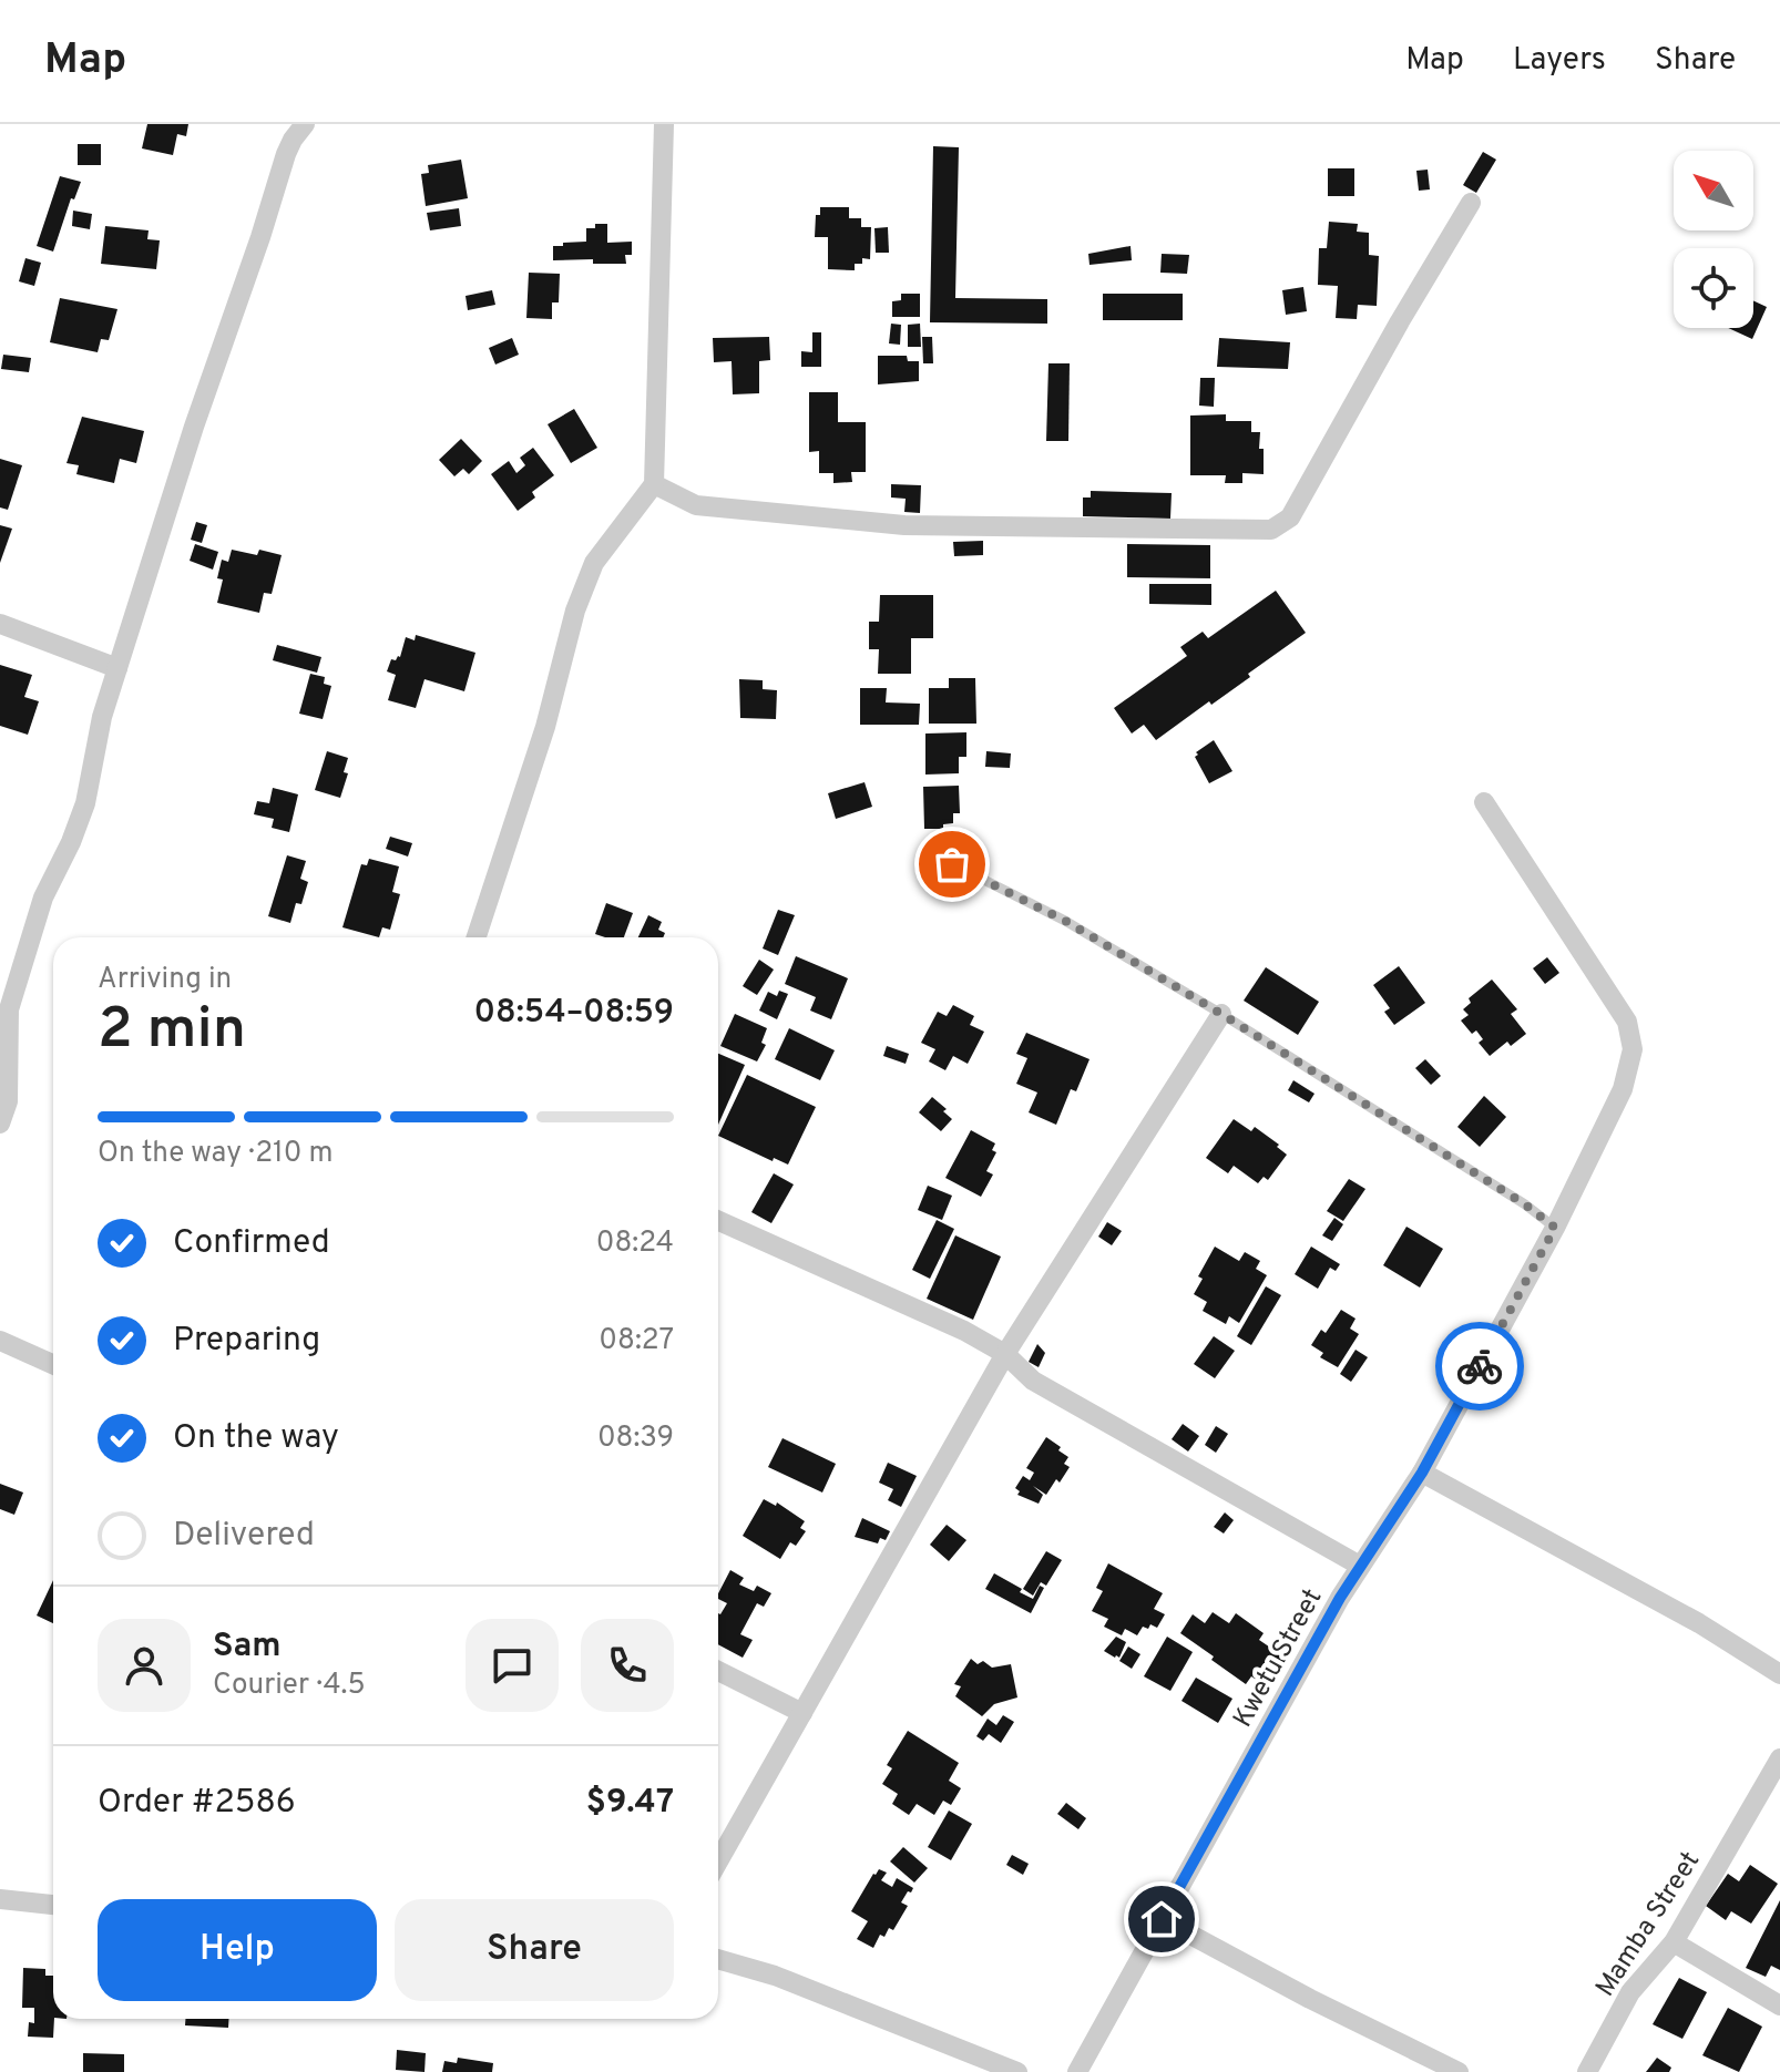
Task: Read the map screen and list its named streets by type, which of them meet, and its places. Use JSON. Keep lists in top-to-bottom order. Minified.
{"streets":{"street":["Kwetu Street","Mamba Street"]},"north":"top left","page":{"header":"Map","nav":["Map","Layers","Share"],"heading":["2 min","Arriving in","08:54–08:59"],"panel":["Sam","Courier · 4.5","Order #2586","$9.47"],"bar":"On the way · 210 m","list":[["Confirmed","08:24"],["Preparing","08:27"],["On the way","08:39"],"Delivered"],"buttons":["Help","Share"]}}
